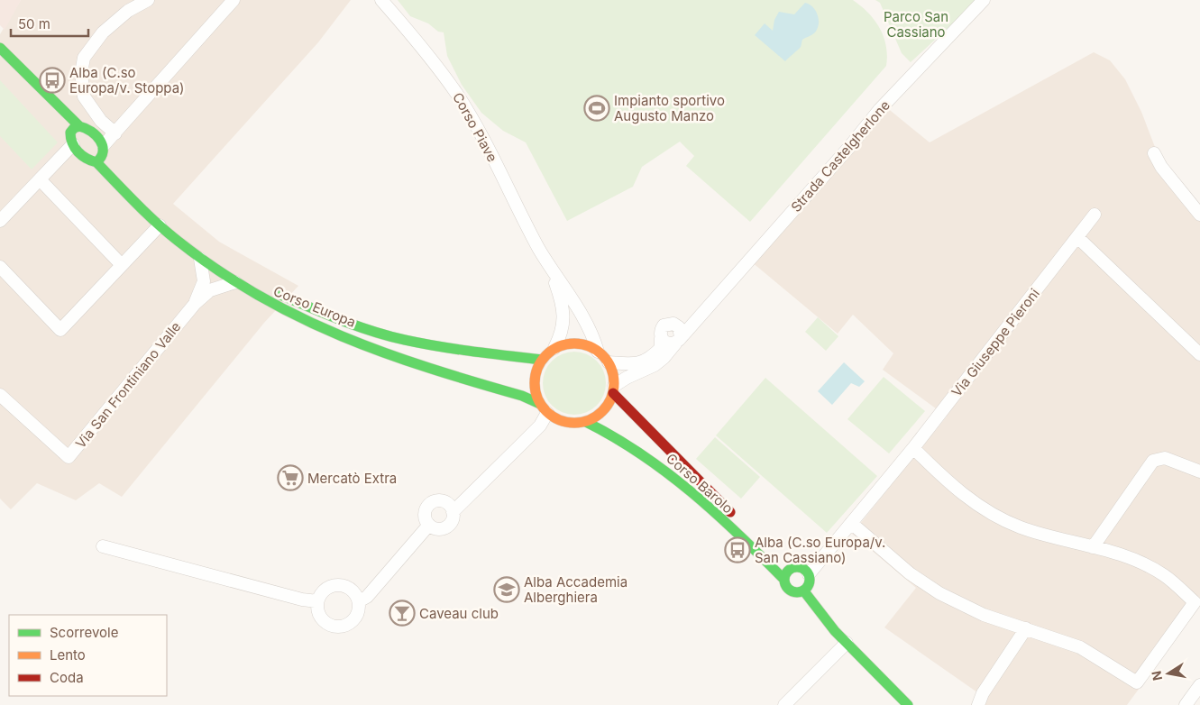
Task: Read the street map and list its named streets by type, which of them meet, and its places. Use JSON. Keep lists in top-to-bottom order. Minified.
{"streets":{"main road":["Corso Europa","Corso Barolo"],"street":["Corso Piave","Strada Castelgherlone","Via Giuseppe Pieroni","Via San Frontiniano Valle"]},"crossings":[["Corso Europa","Corso Barolo"],["Via Giuseppe Pieroni","Corso Barolo"]],"parks":["Parco San Cassiano"],"places":{"bus stop":["Alba (C.so Europa/v. Stoppa)","Alba (C.so Europa/v. San Cassiano)"],"sports":["Impianto sportivo Augusto Manzo"],"supermarket":["Mercatò Extra"],"school or university":["Alba Accademia Alberghiera"],"bar":["Caveau club"]},"legend":["Scorrevole","Lento","Coda"],"scale_bar":"50 m","north":"left"}
